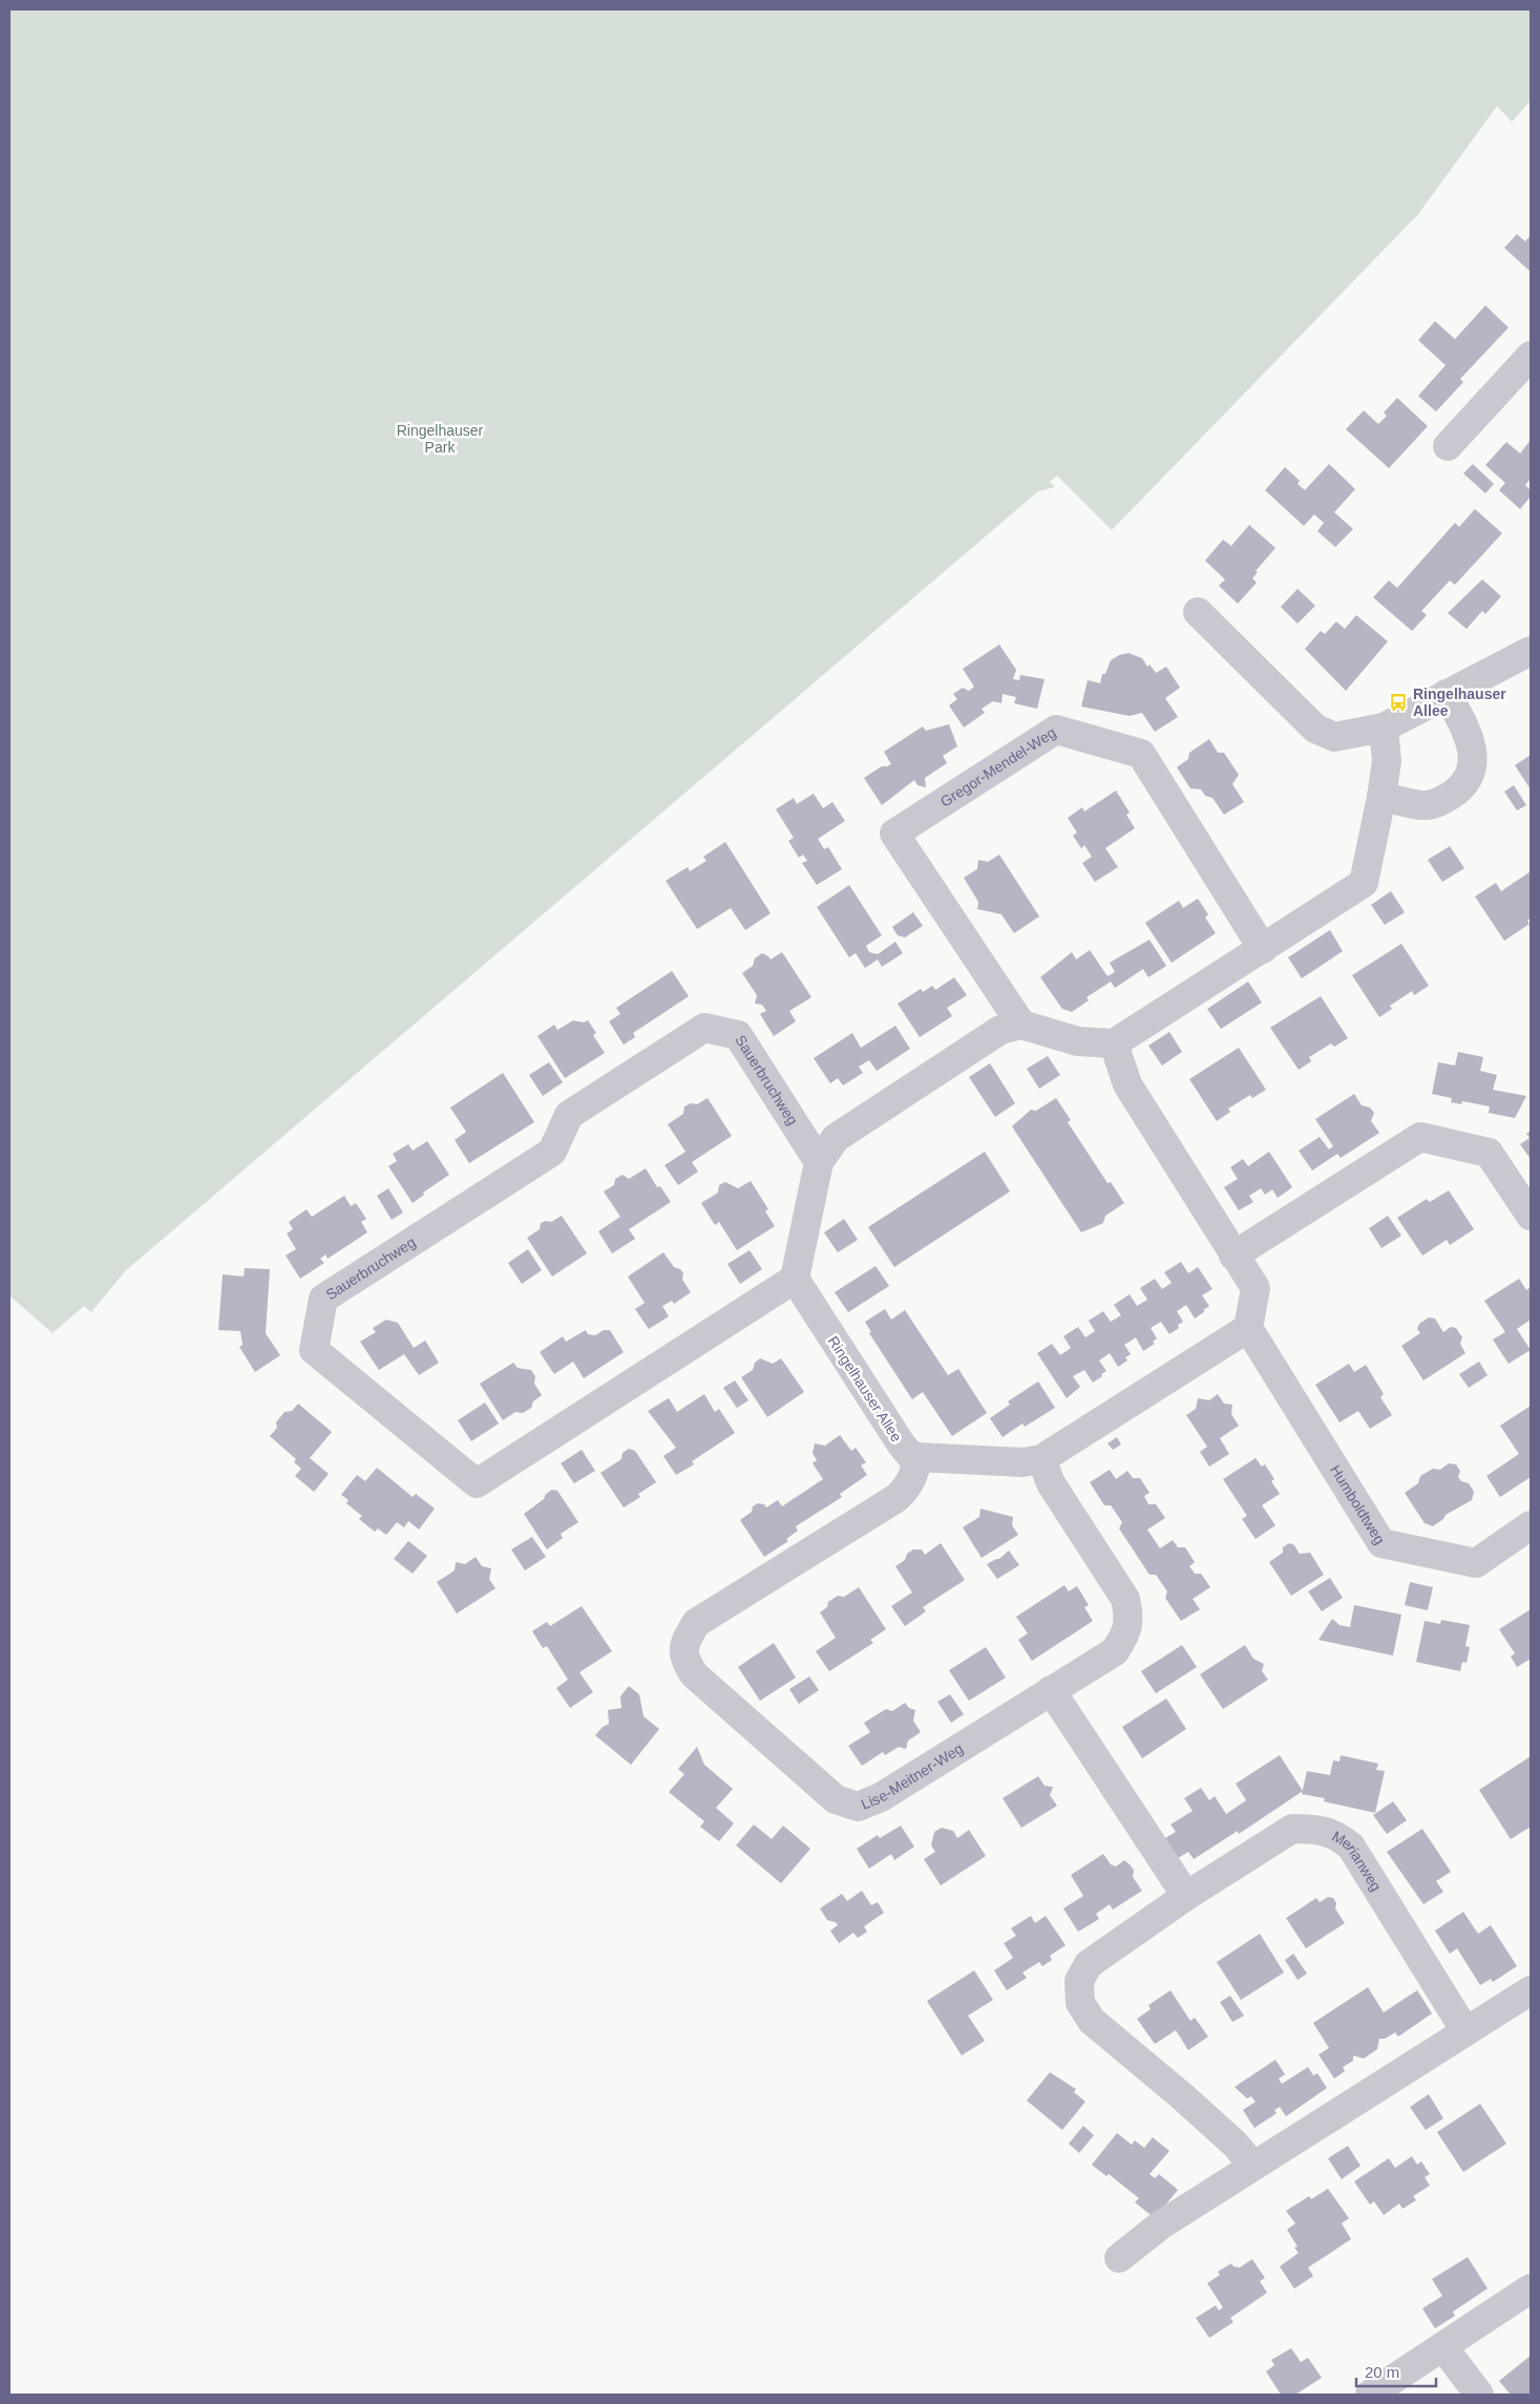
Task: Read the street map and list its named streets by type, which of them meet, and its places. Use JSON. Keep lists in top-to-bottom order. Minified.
{"streets":{"street":["Gregor-Mendel-Weg","Sauerbruchweg","Ringelhauser Allee","Humboldtweg","Lise-Meitner-Weg","Merianweg"]},"crossings":[["Sauerbruchweg","Ringelhauser Allee"],["Ringelhauser Allee","Lise-Meitner-Weg"]],"parks":["Ringelhauser Park"],"places":{"bus stop":["Ringelhauser Allee"]},"scale_bar":"20 m"}
